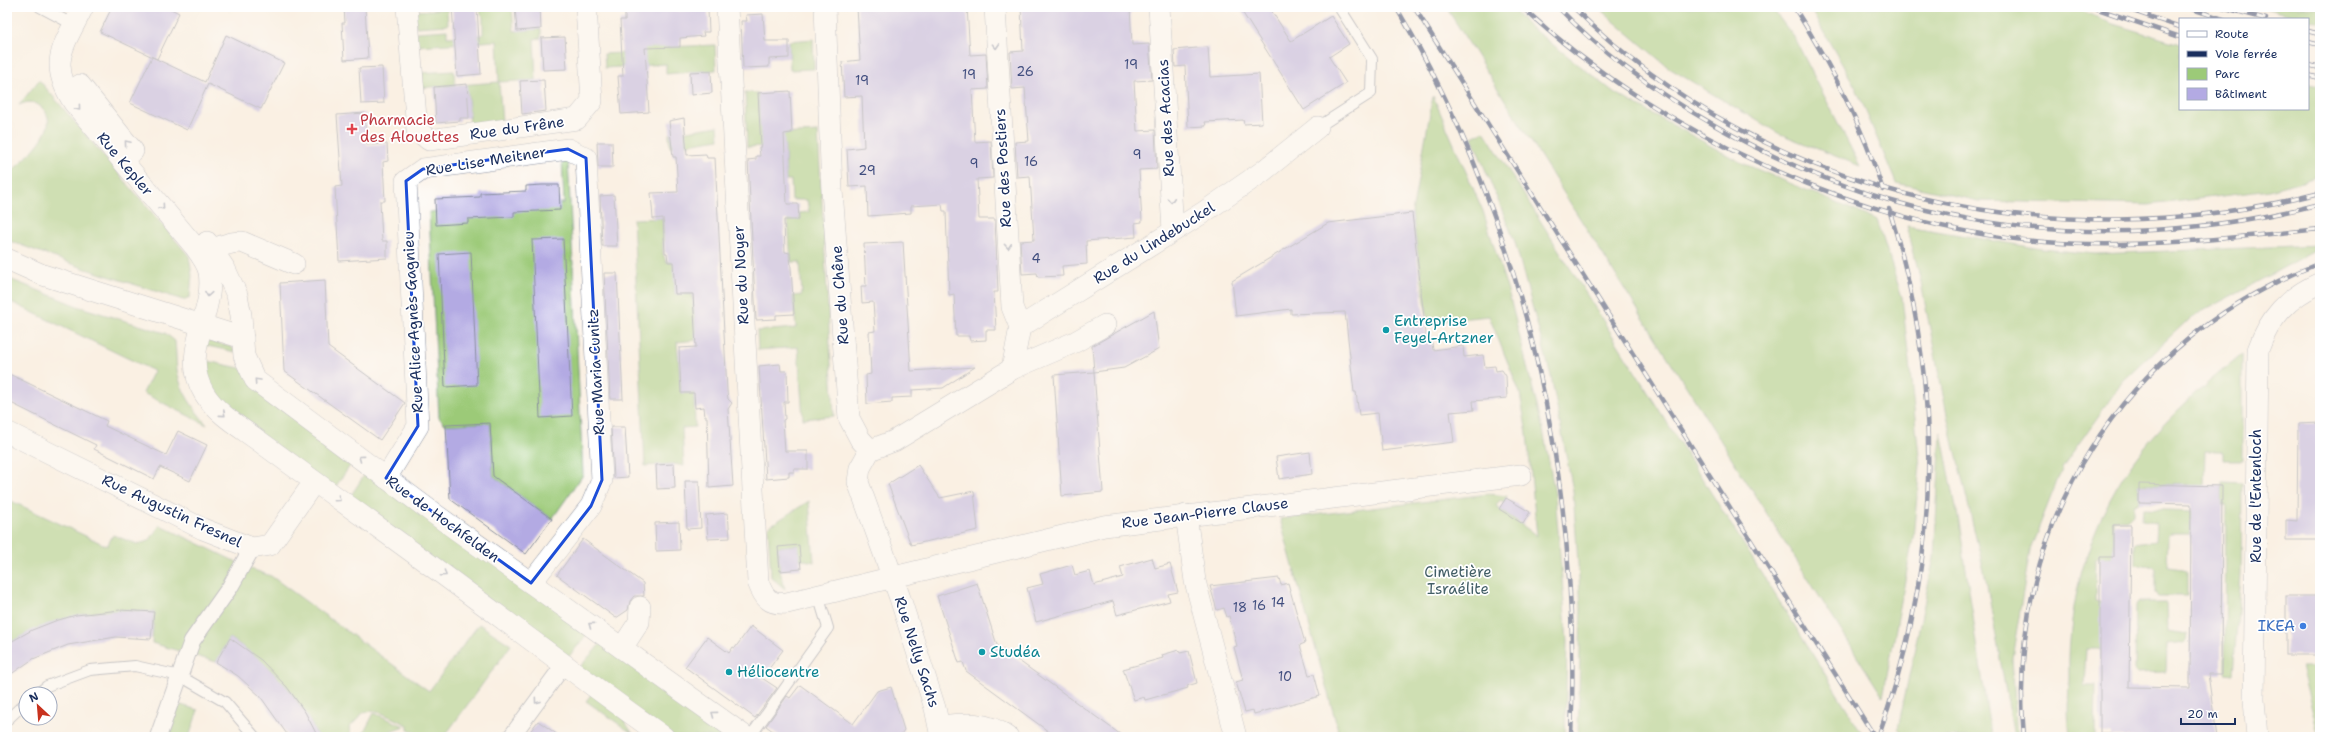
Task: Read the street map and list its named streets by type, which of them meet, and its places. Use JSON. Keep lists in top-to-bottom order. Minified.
{"streets":{"street":["Rue des Acacias","Rue du Frêne","Rue Lise Meitner","Rue Kepler","Rue des Postiers","Rue du Lindebuckel","Rue du Noyer","Rue du Chêne","Rue Alice Agnès Gagnieu","Rue Maria Cunitz","Rue de l'Entenloch","Rue Augustin Fresnel","Rue Jean-Pierre Clause","Rue de Hochfelden","Rue Nelly Sachs"]},"crossings":[["Rue des Acacias","Rue du Lindebuckel"],["Rue Lise Meitner","Rue Alice Agnès Gagnieu"],["Rue Lise Meitner","Rue Maria Cunitz"],["Rue Kepler","Rue de Hochfelden"],["Rue des Postiers","Rue du Lindebuckel"],["Rue du Noyer","Rue Jean-Pierre Clause"],["Rue Alice Agnès Gagnieu","Rue de Hochfelden"],["Rue Maria Cunitz","Rue de Hochfelden"],["Rue Jean-Pierre Clause","Rue Nelly Sachs"]],"one_way":["Rue des Acacias","Rue des Postiers"],"parks":["Cimetière Israélite"],"places":{"health":["Pharmacie des Alouettes"],"other":["Entreprise Feyel-Artzner","IKEA","Studéa","Héliocentre"]},"house_numbers":["19","26","19","19","9","16","9","29","4","14","16","18","10"],"legend":["Route","Voie ferrée","Parc","Bâtiment"],"scale_bar":"20 m","north":"top left"}
